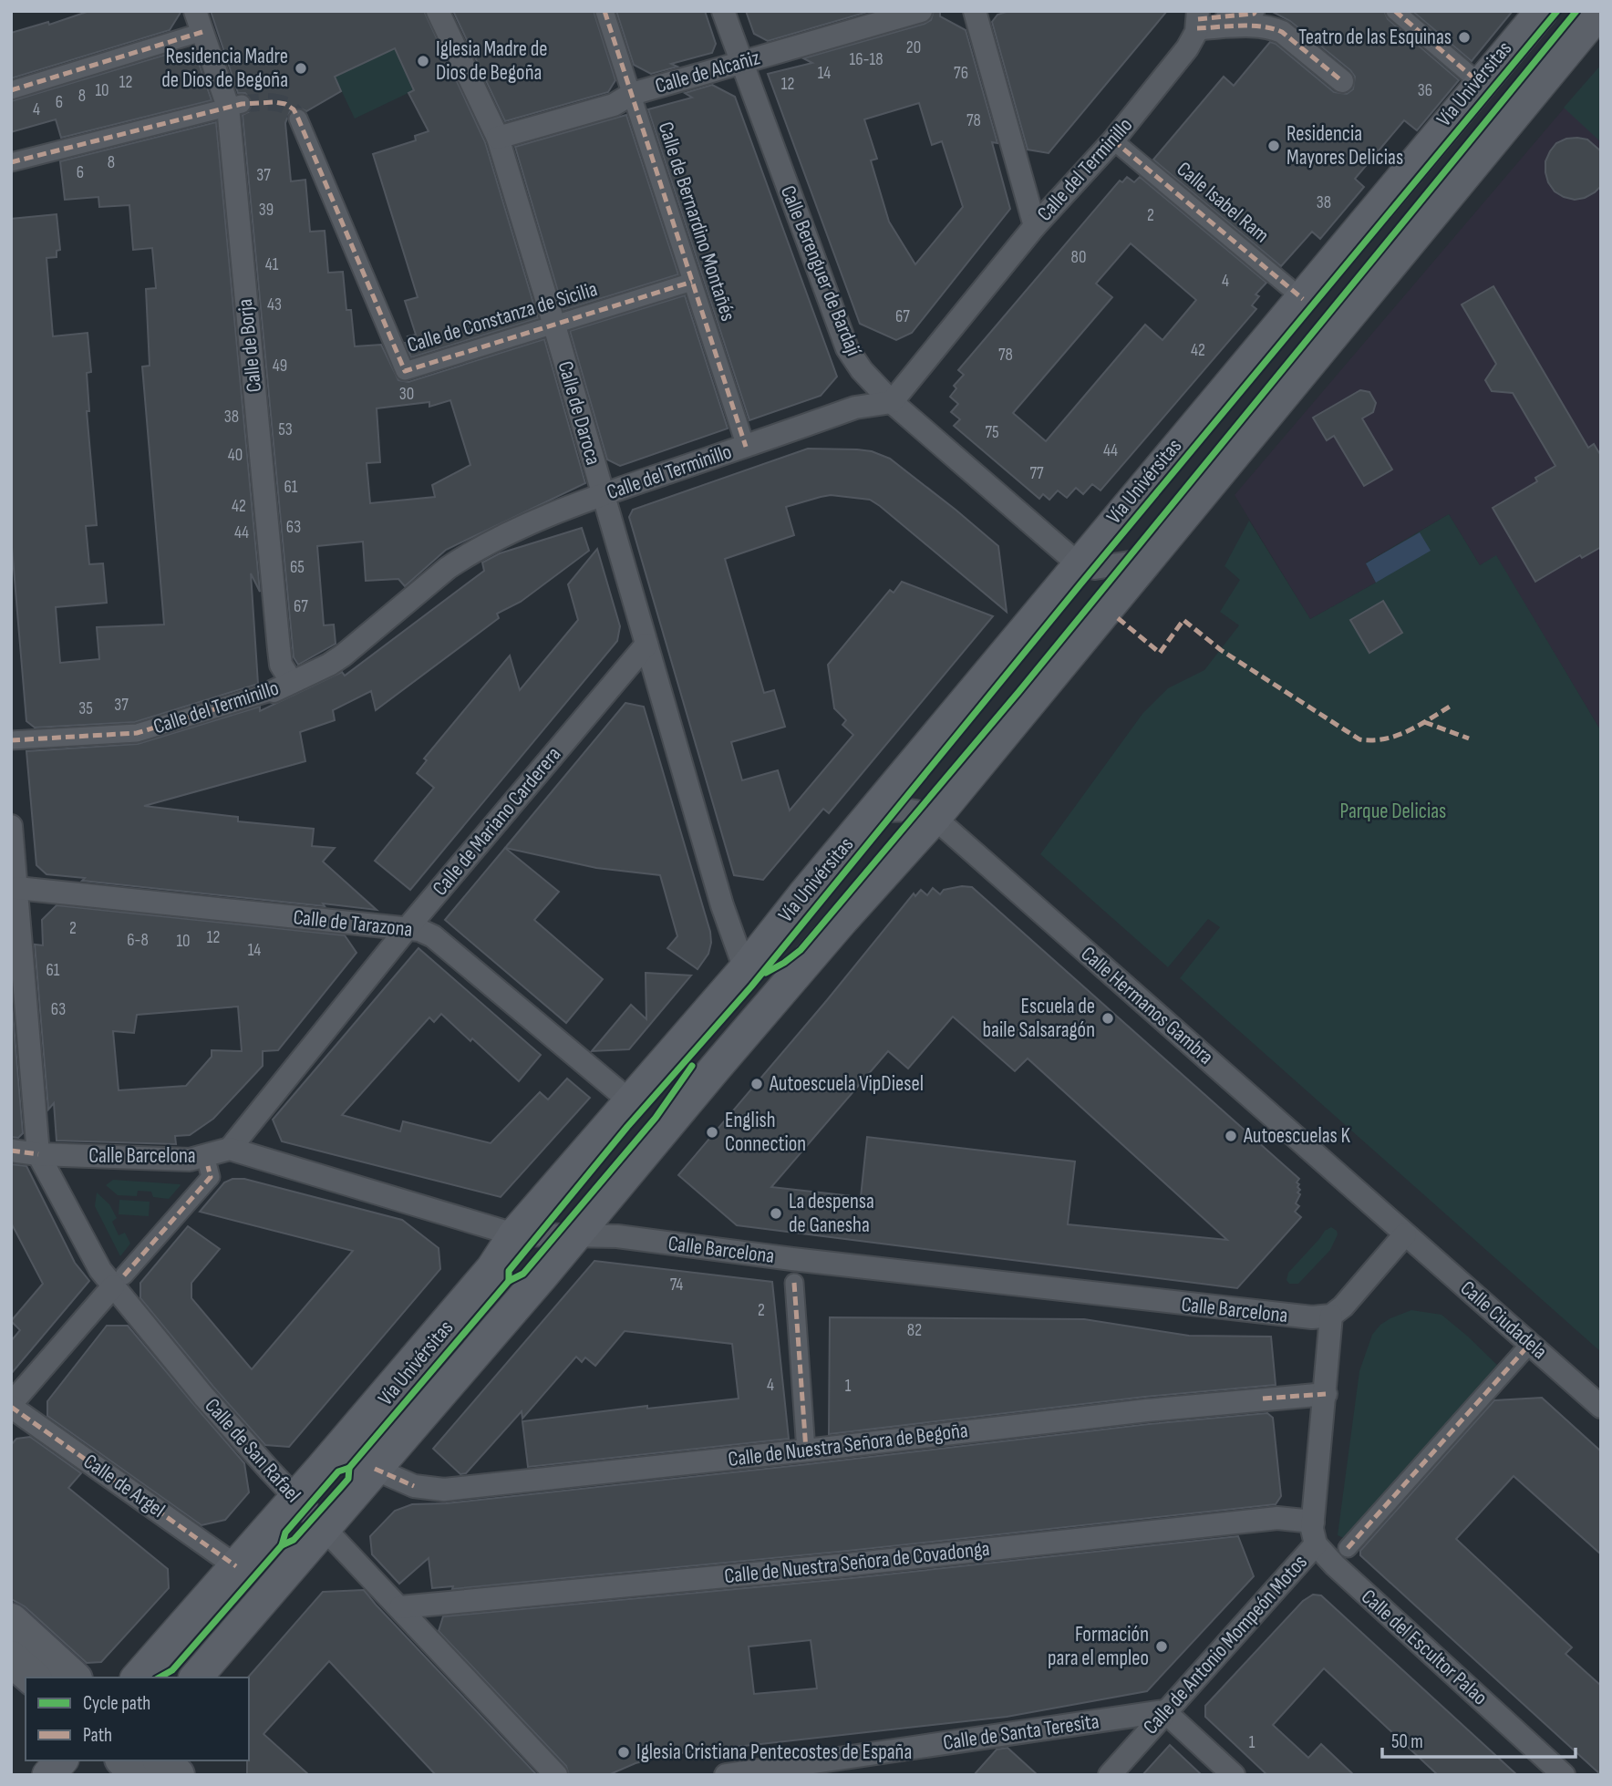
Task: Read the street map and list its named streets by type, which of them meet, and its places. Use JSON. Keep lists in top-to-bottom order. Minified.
{"streets":{"main road":["Vía Univérsitas"],"street":["Calle de Alcañiz","Calle del Terminillo","Calle Isabel Ram","Calle de Bernardino Montañés","Calle Berenguer de Bardají","Calle de Constanza de Sicilia","Calle de Borja","Calle de Daroca","Calle de Mariano Carderera","Calle de Tarazona","Calle Hermanos Gambra","Calle Barcelona","Calle Ciudadela","Calle de Nuestra Señora de Begoña","Calle de San Rafael","Calle de Argel","Calle de Nuestra Señora de Covadonga","Calle de Antonio Mompeón Motos","Calle del Escultor Palao","Calle de Santa Teresita"]},"crossings":[["Calle de Alcañiz","Calle de Bernardino Montañés"],["Calle de Alcañiz","Calle Berenguer de Bardají"],["Calle de Alcañiz","Calle de Daroca"],["Vía Univérsitas","Calle Isabel Ram"],["Vía Univérsitas","Calle Berenguer de Bardají"],["Vía Univérsitas","Calle de Daroca"],["Vía Univérsitas","Calle de Tarazona"],["Vía Univérsitas","Calle Hermanos Gambra"],["Vía Univérsitas","Calle Barcelona"],["Vía Univérsitas","Calle de Nuestra Señora de Begoña"],["Vía Univérsitas","Calle de San Rafael"],["Vía Univérsitas","Calle de Argel"],["Calle del Terminillo","Calle Isabel Ram"],["Calle del Terminillo","Calle de Bernardino Montañés"],["Calle del Terminillo","Calle Berenguer de Bardají"],["Calle del Terminillo","Calle de Borja"],["Calle del Terminillo","Calle de Daroca"],["Calle de Bernardino Montañés","Calle de Constanza de Sicilia"],["Calle de Constanza de Sicilia","Calle de Daroca"],["Calle de Daroca","Calle de Mariano Carderera"],["Calle de Mariano Carderera","Calle de Tarazona"],["Calle de Mariano Carderera","Calle Barcelona"],["Calle Hermanos Gambra","Calle Ciudadela"],["Calle Barcelona","Calle de San Rafael"],["Calle Barcelona","Calle de Antonio Mompeón Motos"],["Calle de Nuestra Señora de Begoña","Calle de Antonio Mompeón Motos"],["Calle de San Rafael","Calle de Nuestra Señora de Covadonga"],["Calle de Nuestra Señora de Covadonga","Calle de Antonio Mompeón Motos"],["Calle de Antonio Mompeón Motos","Calle del Escultor Palao"],["Calle de Antonio Mompeón Motos","Calle de Santa Teresita"]],"parks":["Parque Delicias"],"places":["Teatro de las Esquinas","Iglesia Madre de Dios de Begoña","Residencia Madre de Dios de Begoña","Residencia Mayores Delicias","Escuela de baile Salsaragón","Autoescuela VipDiesel","English Connection","Autoescuelas K","La despensa de Ganesha","Formación para el empleo","Iglesia Cristiana Pentecostes de España"],"house_numbers":["20","16-18","14","76","12","12","10","36","8","6","4","78","8","6","37","38","39","2","80","41","4","43","67","42","78","49","30","38","53","75","44","40","77","61","42","63","44","65","67","37","35","2","12","6-8","10","14","61","63","74","2","82","4","1","1"],"legend":["Cycle path","Path"],"scale_bar":"50 m"}
